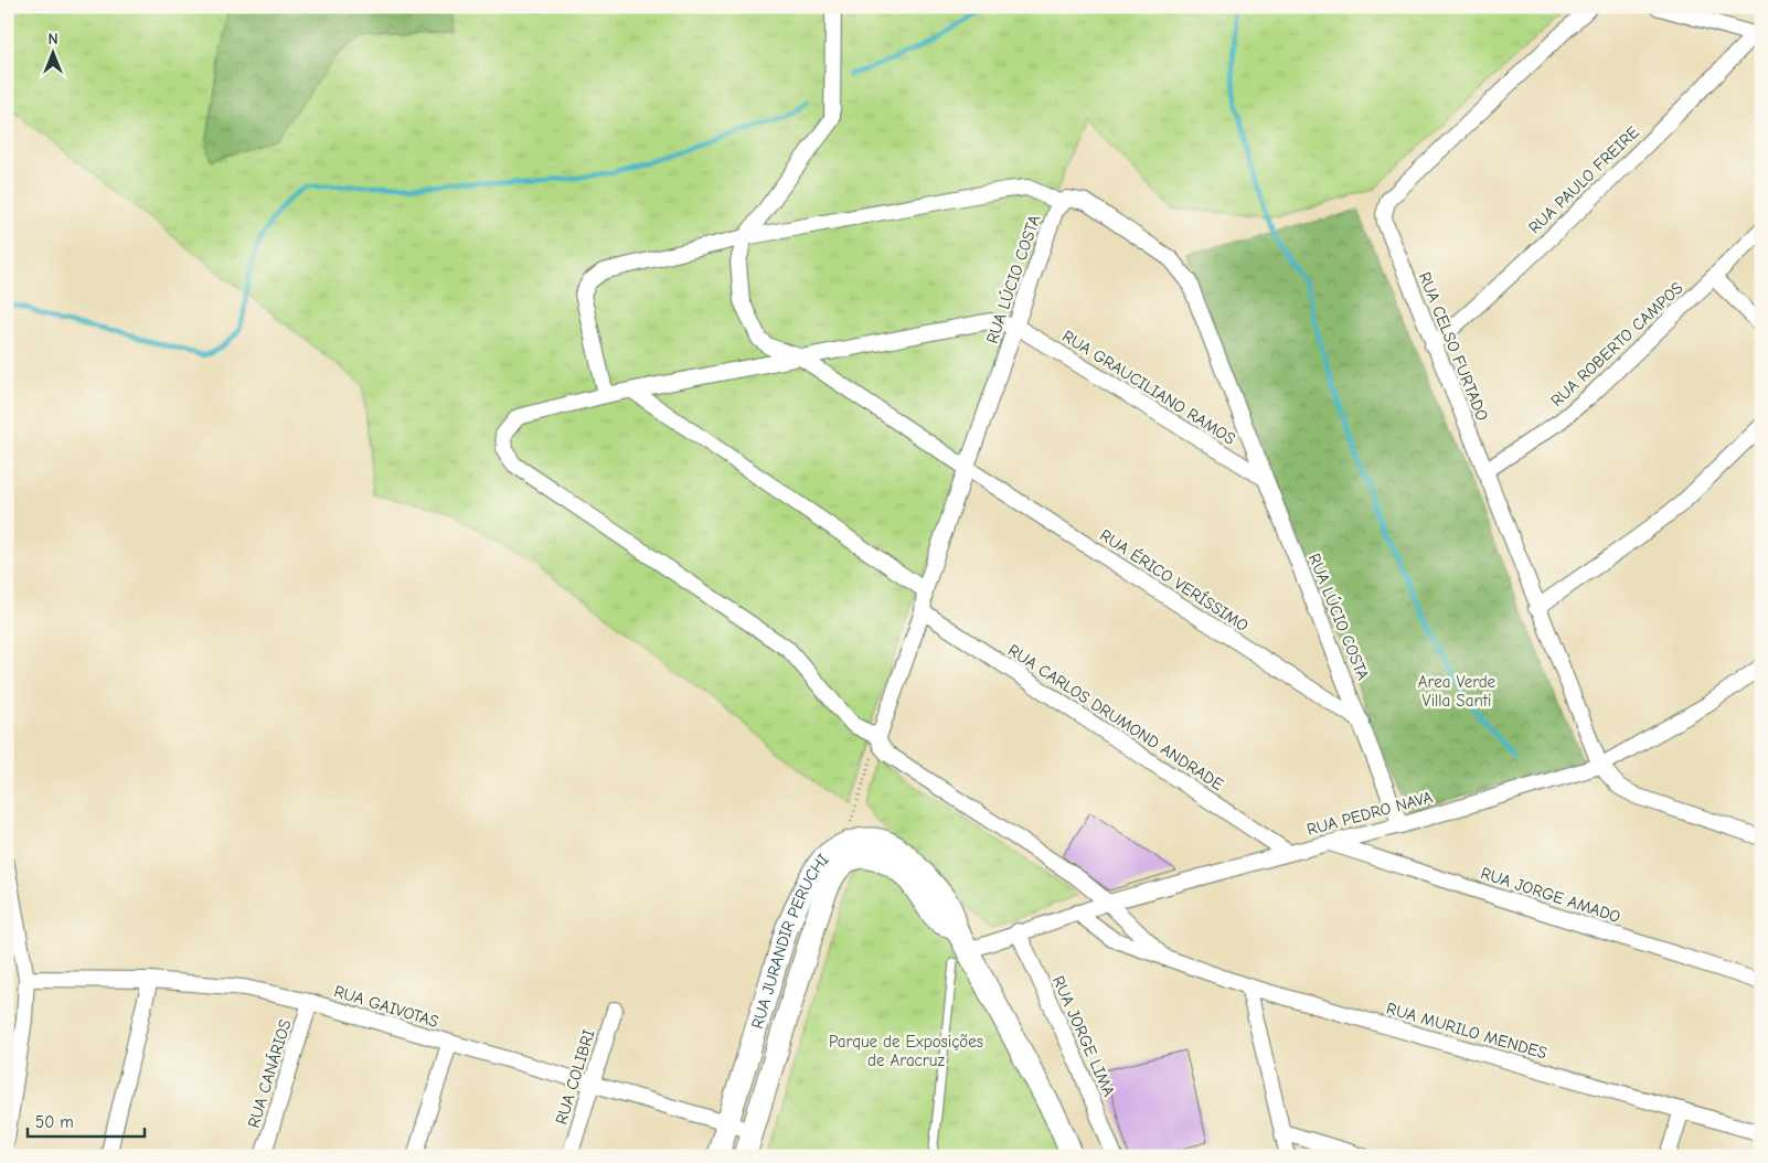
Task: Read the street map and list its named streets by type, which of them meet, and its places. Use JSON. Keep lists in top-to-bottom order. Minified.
{"streets":{"street":["RUA PAULO FREIRE","RUA LÚCIO COSTA","RUA ROBERTO CAMPOS","RUA CELSO FURTADO","RUA GRAUCILIANO RAMOS","RUA ÉRICO VERÍSSIMO","RUA CARLOS DRUMOND ANDRADE","RUA PEDRO NAVA","RUA JORGE AMADO","RUA JURANDIR PERUCHI","RUA GAIVOTAS","RUA MURILO MENDES","RUA JORGE LIMA","RUA CANÁRIOS","RUA COLIBRI"]},"crossings":[["RUA PAULO FREIRE","RUA CELSO FURTADO"],["RUA LÚCIO COSTA","RUA GRAUCILIANO RAMOS"],["RUA LÚCIO COSTA","RUA ÉRICO VERÍSSIMO"],["RUA LÚCIO COSTA","RUA CARLOS DRUMOND ANDRADE"],["RUA LÚCIO COSTA","RUA PEDRO NAVA"],["RUA ROBERTO CAMPOS","RUA CELSO FURTADO"],["RUA CELSO FURTADO","RUA PEDRO NAVA"],["RUA CARLOS DRUMOND ANDRADE","RUA PEDRO NAVA"],["RUA PEDRO NAVA","RUA JORGE AMADO"],["RUA PEDRO NAVA","RUA MURILO MENDES"],["RUA PEDRO NAVA","RUA JORGE LIMA"],["RUA JURANDIR PERUCHI","RUA GAIVOTAS"],["RUA GAIVOTAS","RUA CANÁRIOS"],["RUA GAIVOTAS","RUA COLIBRI"]],"parks":["Area Verde Villa Santi","Parque de Exposições de Aracruz"],"scale_bar":"50 m","north":"top"}
